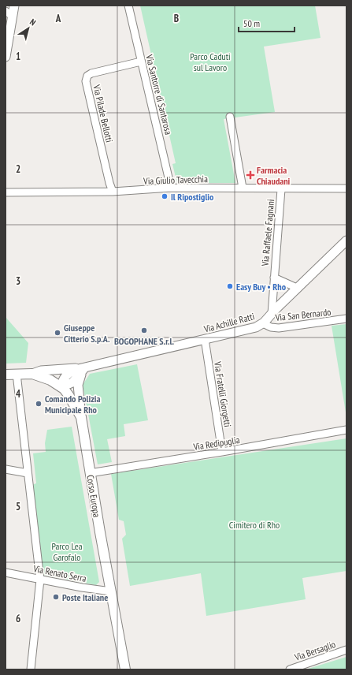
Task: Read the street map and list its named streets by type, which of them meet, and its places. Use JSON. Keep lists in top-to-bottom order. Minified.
{"streets":{"main road":["Corso Europa"],"street":["Via Santorre di Santarosa","Via Pilade Bellotti","Via Giulio Tavecchia","Via Raffaele Fagnani","Via San Bernardo","Via Achille Ratti","Via Fratelli Giorgetti","Via Redipuglia","Via Renato Serra","Via Bersaglio"]},"crossings":[["Via Santorre di Santarosa","Via Pilade Bellotti"],["Via Santorre di Santarosa","Via Giulio Tavecchia"],["Via Pilade Bellotti","Via Giulio Tavecchia"],["Via Giulio Tavecchia","Via Raffaele Fagnani"],["Via Raffaele Fagnani","Via Achille Ratti"],["Via San Bernardo","Via Achille Ratti"],["Via Achille Ratti","Via Fratelli Giorgetti"],["Via Achille Ratti","Corso Europa"],["Via Fratelli Giorgetti","Via Redipuglia"],["Via Redipuglia","Corso Europa"],["Corso Europa","Via Renato Serra"]],"parks":["Parco Caduti sul Lavoro","Cimitero di Rho","Parco Lea Garofalo"],"places":{"health":["Farmacia Chiaudani"],"other":["Il Ripostiglio","Easy Buy • Rho","BOGOPHANE S.r.l.","Giuseppe Citterio S.p.A.","Comando Polizia Municipale Rho","Poste Italiane"]},"scale_bar":"50 m","north":"top right","grid":{"columns":["A","B"],"rows":["1","2","3","4","5","6"]}}
